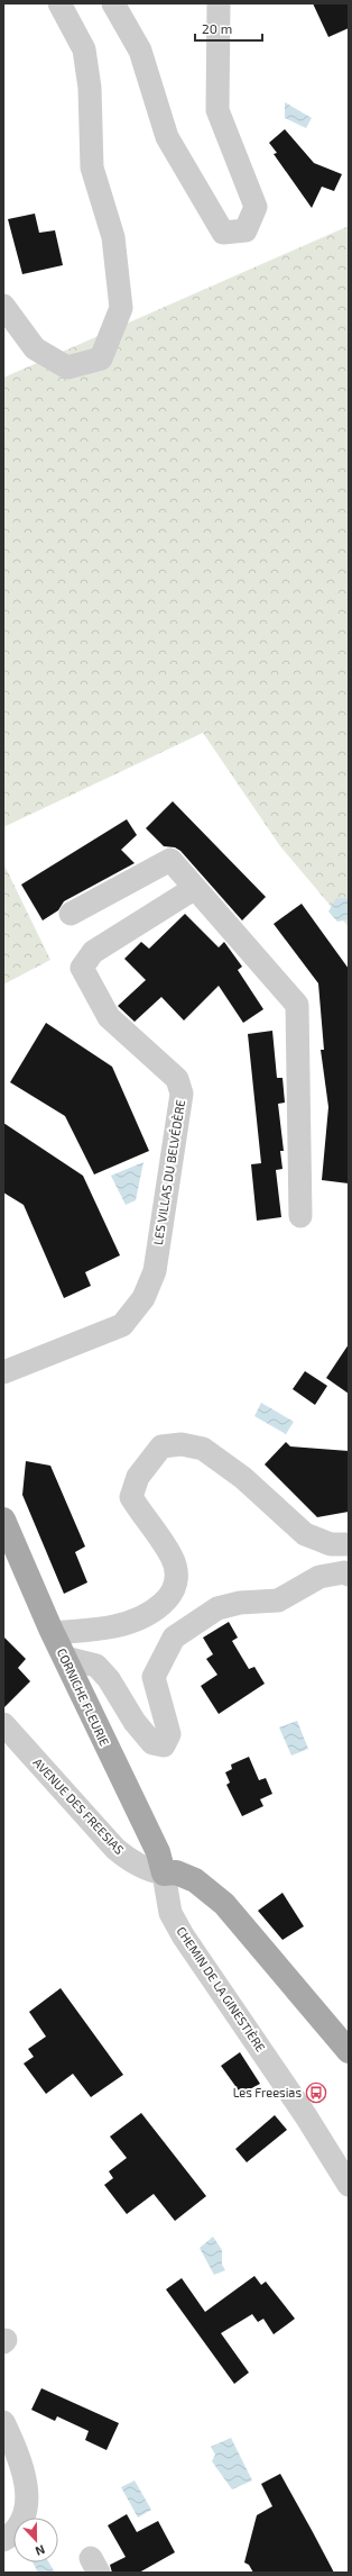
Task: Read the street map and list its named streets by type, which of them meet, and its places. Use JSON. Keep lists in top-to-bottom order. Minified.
{"streets":{"main road":["CORNICHE FLEURIE"],"street":["LES VILLAS DU BELVÉDÈRE","AVENUE DES FREESIAS","CHEMIN DE LA GINESTIÈRE"]},"crossings":[["CORNICHE FLEURIE","AVENUE DES FREESIAS"],["CORNICHE FLEURIE","CHEMIN DE LA GINESTIÈRE"],["AVENUE DES FREESIAS","CHEMIN DE LA GINESTIÈRE"]],"places":{"bus stop":["Les Freesias"]},"scale_bar":"20 m","north":"bottom"}
